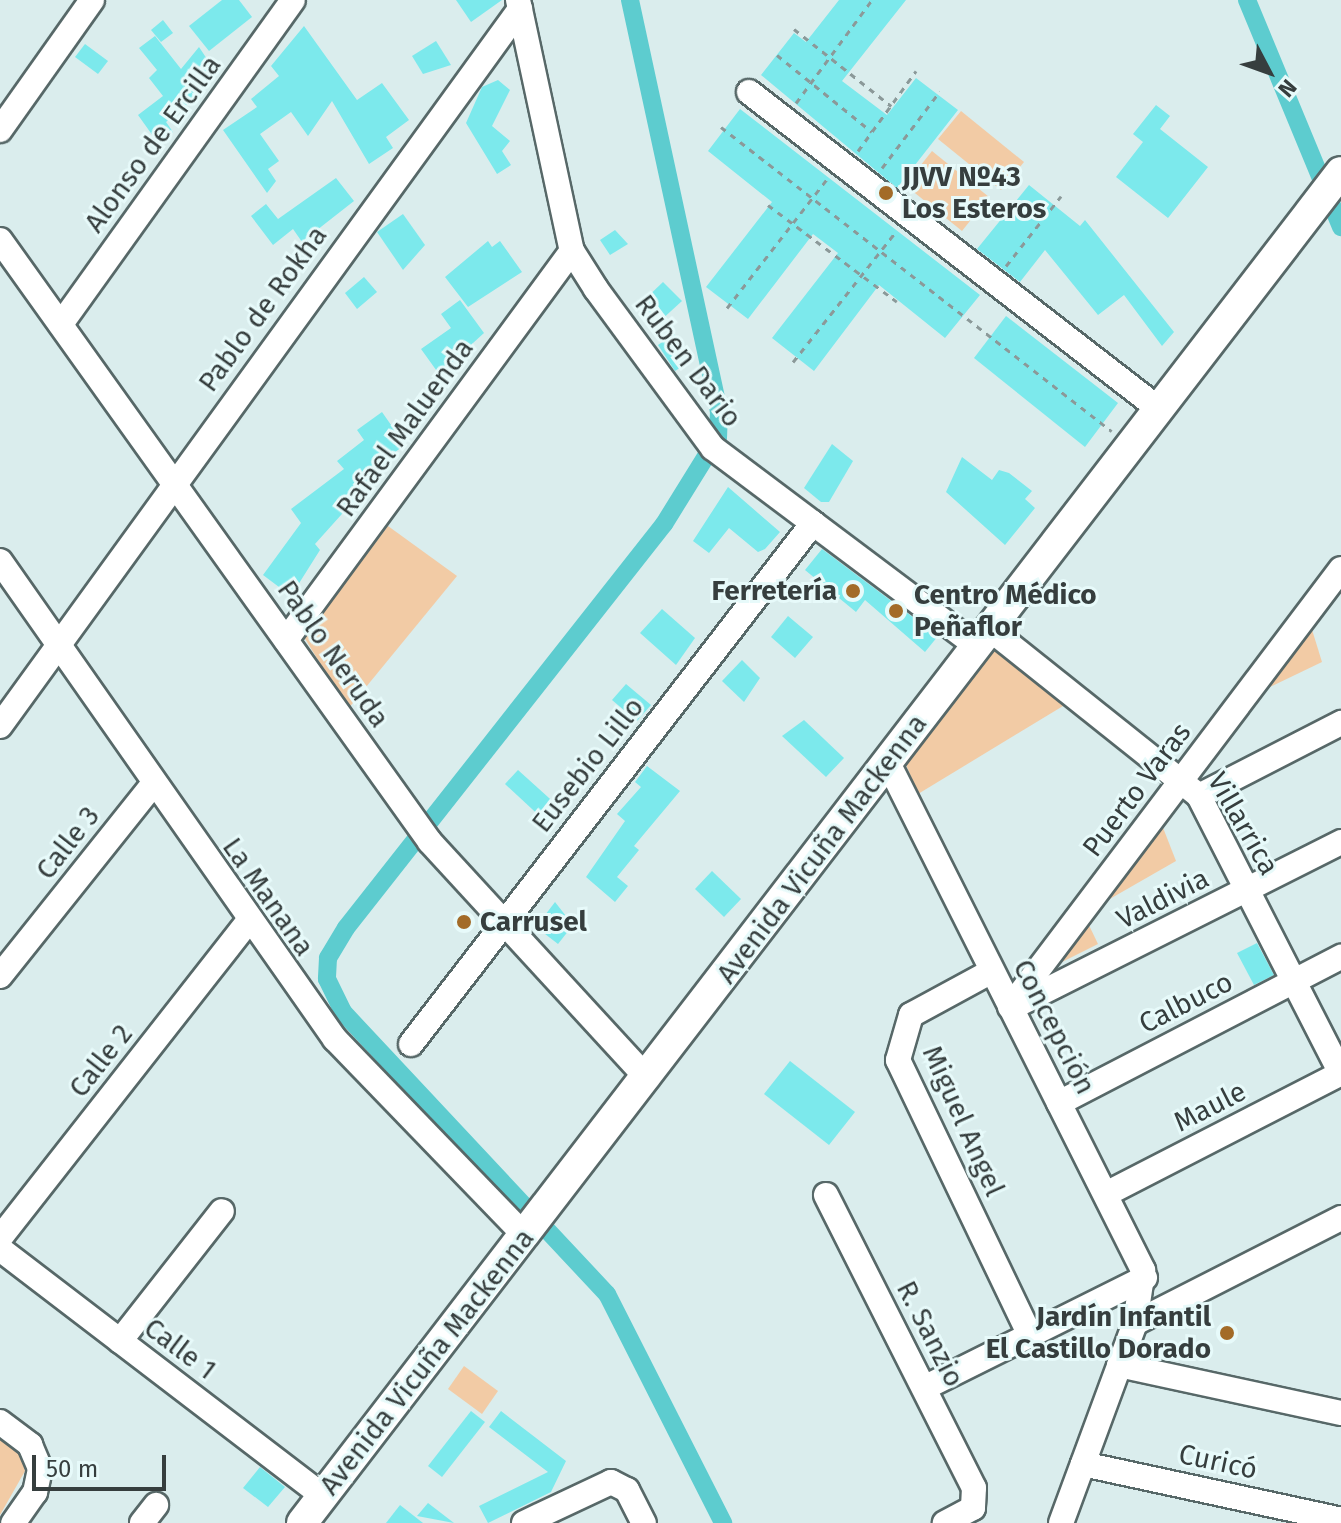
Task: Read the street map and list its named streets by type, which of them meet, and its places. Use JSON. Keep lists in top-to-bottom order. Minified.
{"streets":{"main road":["Avenida Vicuña Mackenna"],"street":["Alonso de Ercilla","Pablo de Rokha","Ruben Dario","Rafael Maluenda","Pablo Neruda","Eusebio Lillo","Puerto Varas","Villarrica","Calle 3","La Manana","Valdivia","Calbuco","Concepción","Calle 2","Maule","Miguel Angel","R. Sanzio","Calle 1","Curicó"]},"crossings":[["Alonso de Ercilla","Pablo Neruda"],["Pablo de Rokha","Ruben Dario"],["Pablo de Rokha","Pablo Neruda"],["Pablo de Rokha","La Manana"],["Ruben Dario","Rafael Maluenda"],["Ruben Dario","Eusebio Lillo"],["Ruben Dario","Villarrica"],["Ruben Dario","Avenida Vicuña Mackenna"],["Rafael Maluenda","Pablo Neruda"],["Pablo Neruda","Eusebio Lillo"],["Pablo Neruda","Avenida Vicuña Mackenna"],["Puerto Varas","Villarrica"],["Puerto Varas","Valdivia"],["Puerto Varas","Concepción"],["Villarrica","Avenida Vicuña Mackenna"],["Villarrica","Valdivia"],["Villarrica","Calbuco"],["Villarrica","Maule"],["Calle 3","La Manana"],["Avenida Vicuña Mackenna","La Manana"],["Avenida Vicuña Mackenna","Concepción"],["Avenida Vicuña Mackenna","Calle 1"],["La Manana","Calle 2"],["Valdivia","Concepción"],["Calbuco","Concepción"],["Concepción","Maule"],["Concepción","Miguel Angel"]],"places":["JJVV Nº43 Los Esteros","Ferretería","Centro Médico Peñaflor","Carrusel","Jardín Infantil El Castillo Dorado"],"scale_bar":"50 m","north":"bottom right"}
